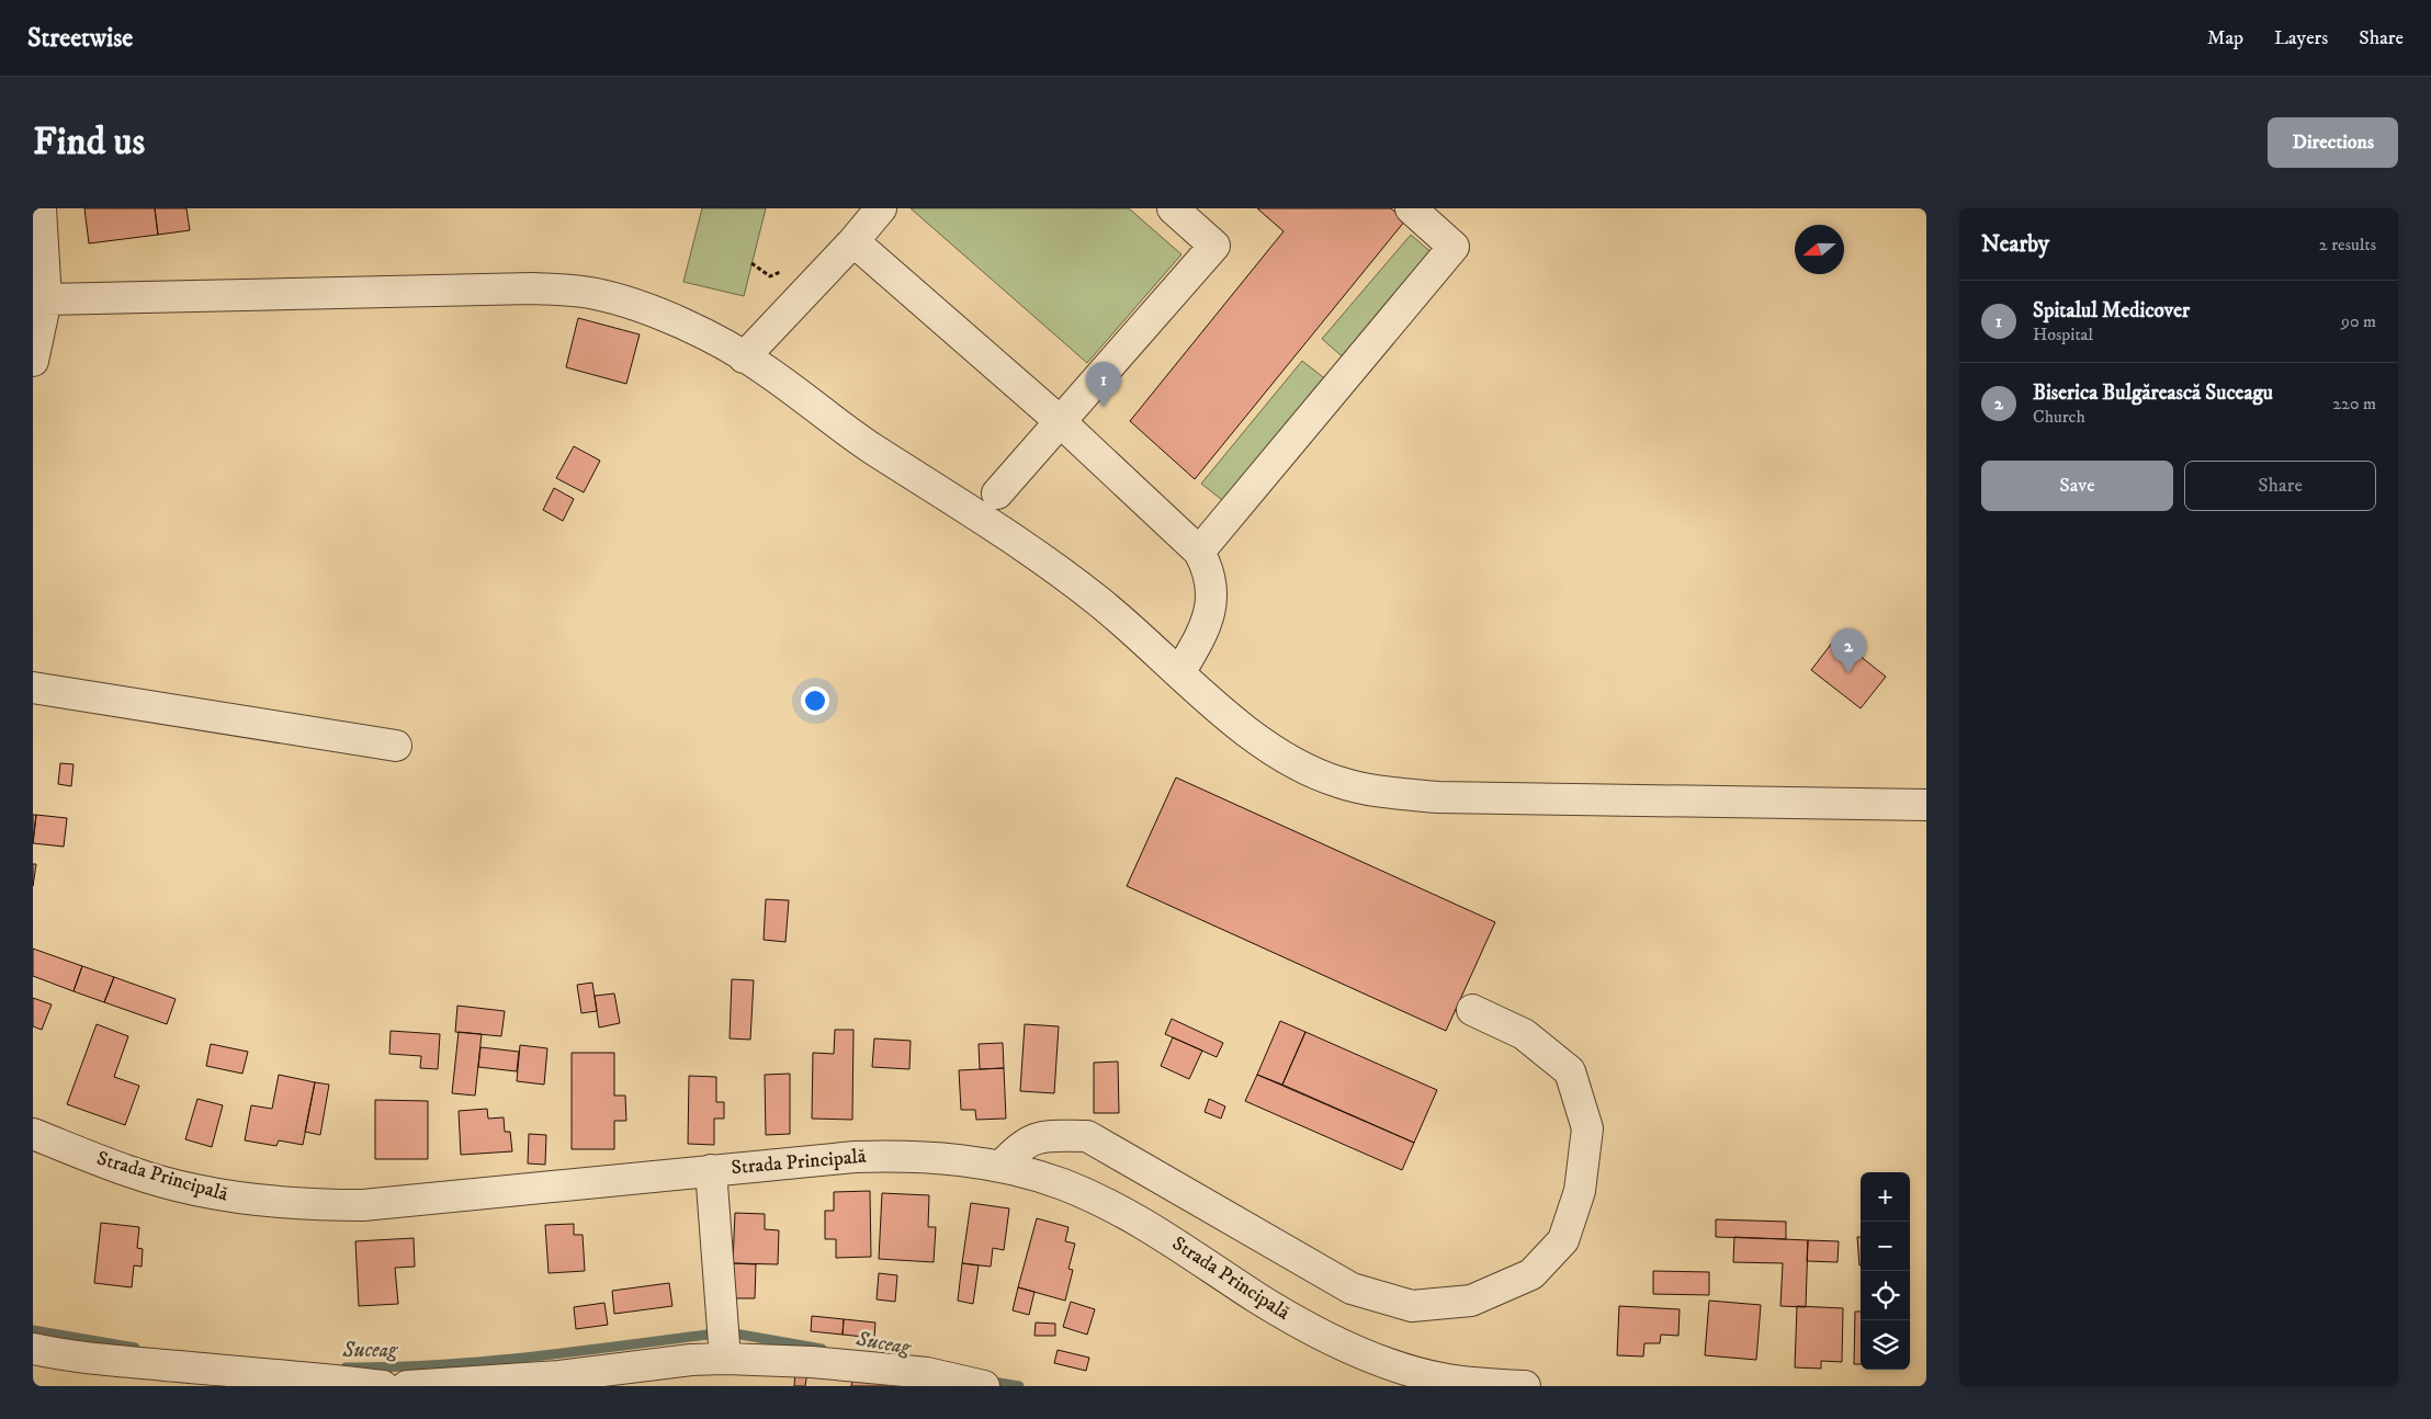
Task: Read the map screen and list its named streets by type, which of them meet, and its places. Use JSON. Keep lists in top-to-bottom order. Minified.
{"streets":{"street":["Strada Principală"]},"water":["Suceag"],"north":"left","page":{"header":"Streetwise","nav":["Map","Layers","Share"],"buttons":["Directions",["Save","Share"]],"title":"Find us","heading":["Nearby","2 results"],"list":[{"mark":"1","name":"Spitalul Medicover","note":"Hospital","value":"90 m"},{"mark":"2","name":"Biserica Bulgărească Suceagu","note":"Church","value":"220 m"}],"pins":["1","2"],"map_buttons":["+","−"]}}
